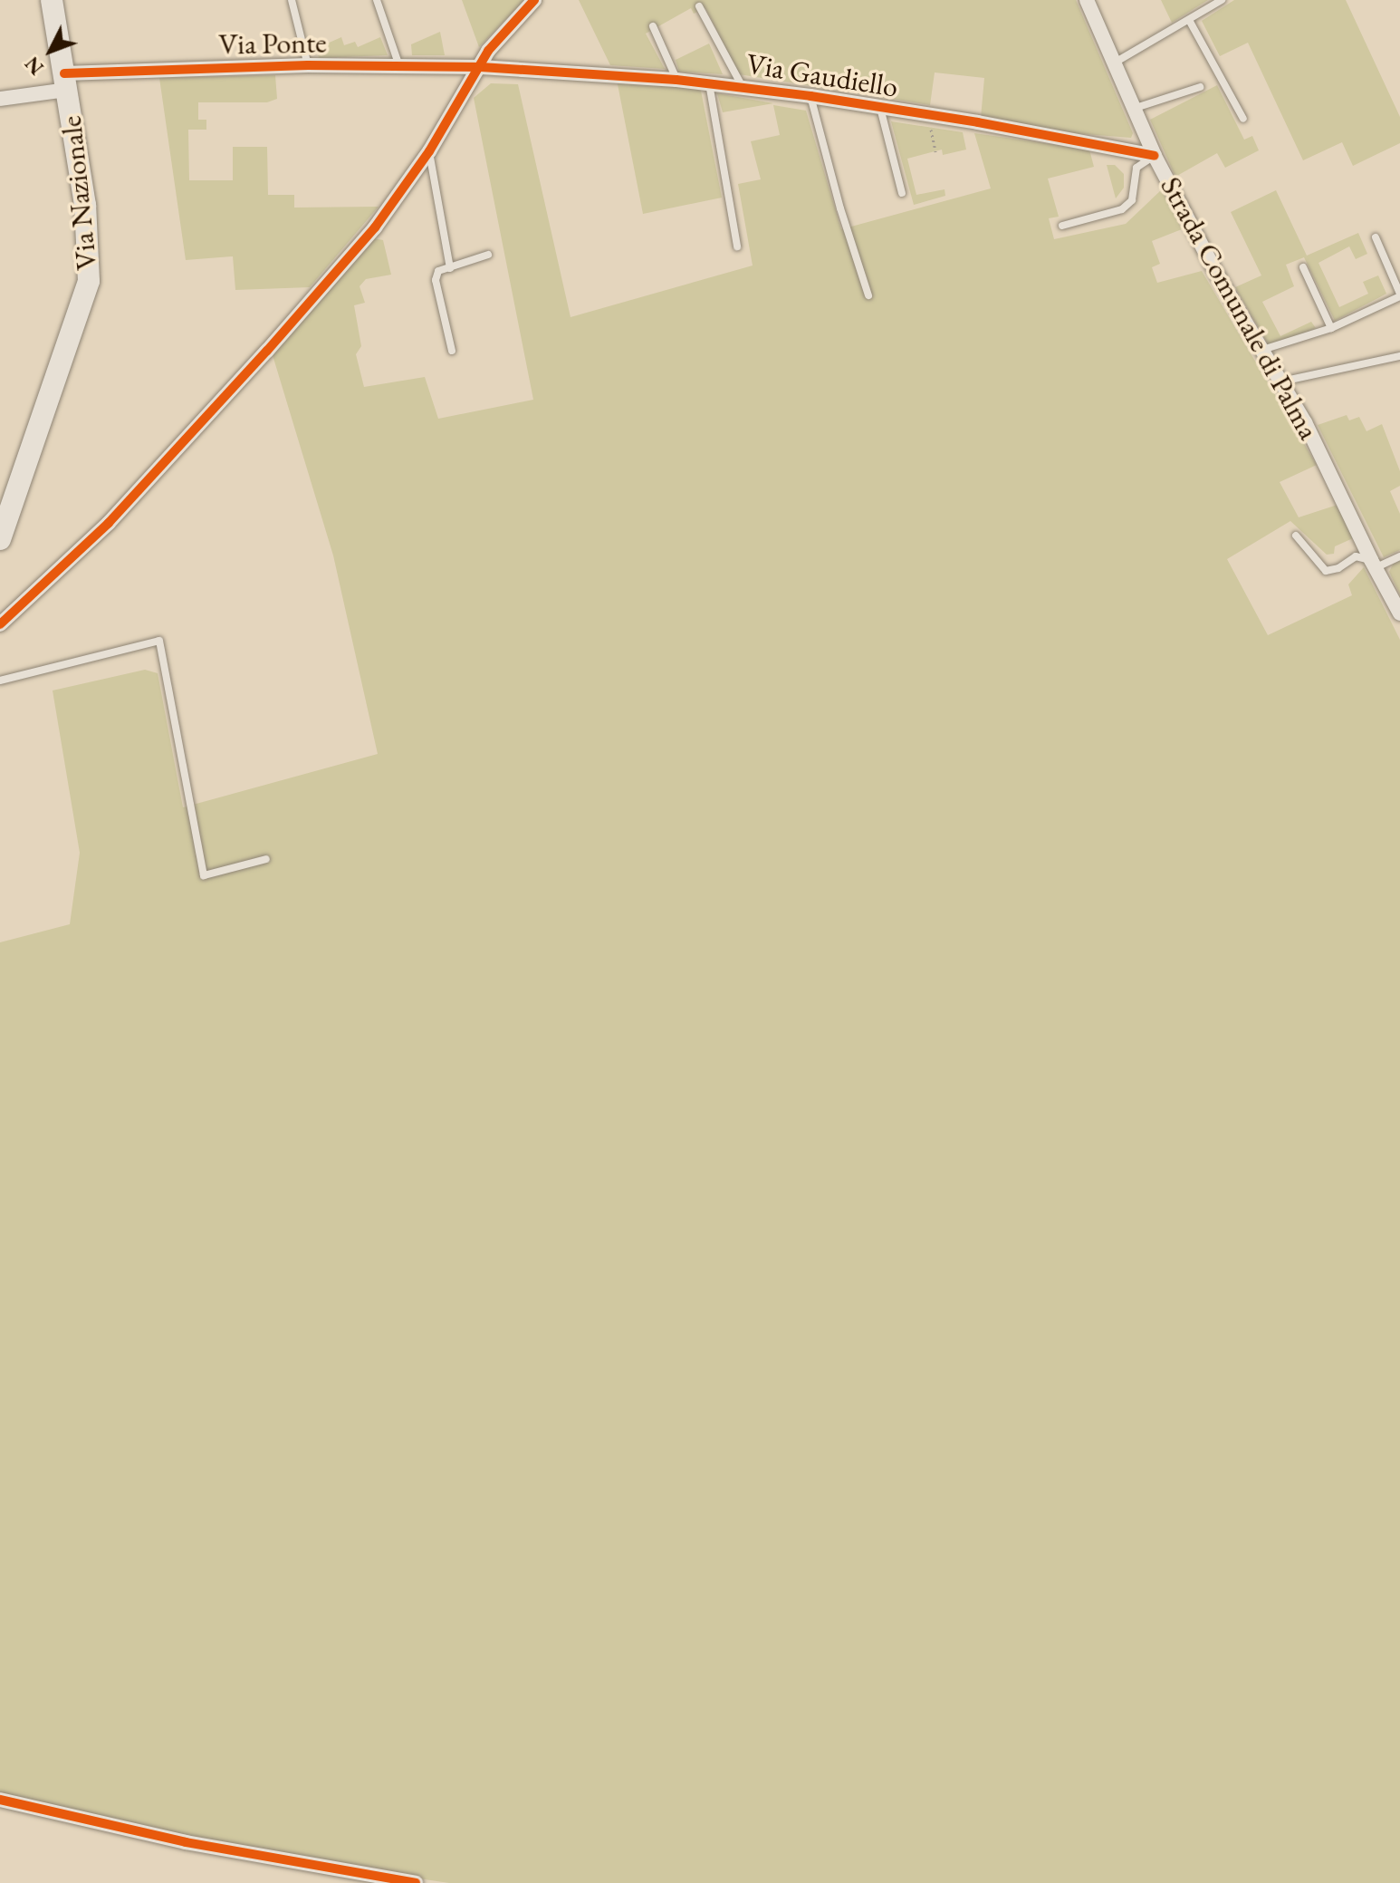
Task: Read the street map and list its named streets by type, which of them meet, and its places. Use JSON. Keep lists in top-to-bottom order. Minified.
{"streets":{"main road":["Via Nazionale"],"street":["Via Ponte","Via Gaudiello","Strada Comunale di Palma"]},"crossings":[["Via Ponte","Via Gaudiello"],["Via Ponte","Via Nazionale"],["Via Gaudiello","Strada Comunale di Palma"]],"north":"bottom left"}
